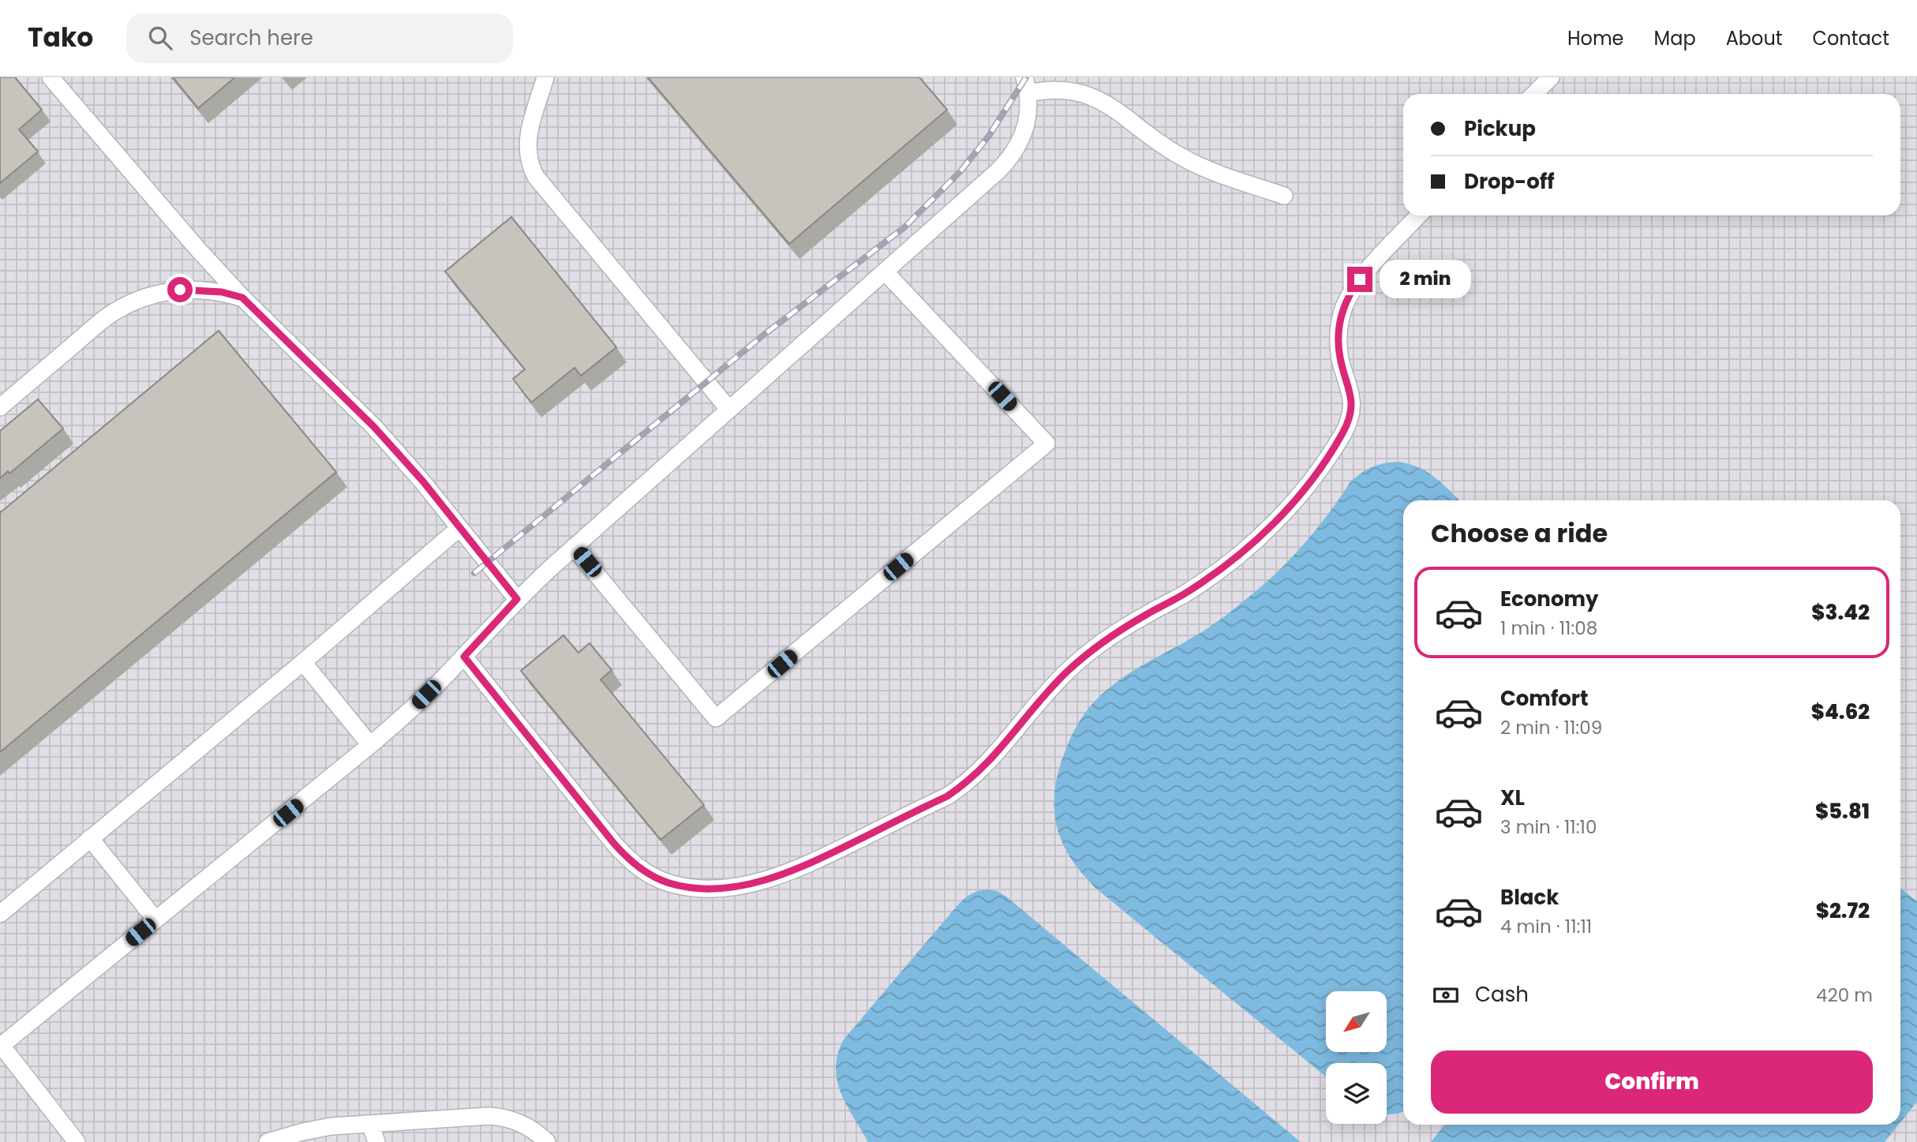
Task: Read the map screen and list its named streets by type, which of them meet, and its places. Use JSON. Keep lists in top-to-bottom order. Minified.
{"north":"bottom left","page":{"header":"Tako","search":"Search here","nav":["Home","Map","About","Contact"],"banner":["Pickup","Drop-off"],"bubble":"2 min","heading":"Choose a ride","list":[{"name":"Economy","note":"1 min · 11:08","value":"$3.42"},{"name":"Comfort","note":"2 min · 11:09","value":"$4.62"},{"name":"XL","note":"3 min · 11:10","value":"$5.81"},{"name":"Black","note":"4 min · 11:11","value":"$2.72"}],"pay":["Cash","420 m"],"buttons":"Confirm"}}
